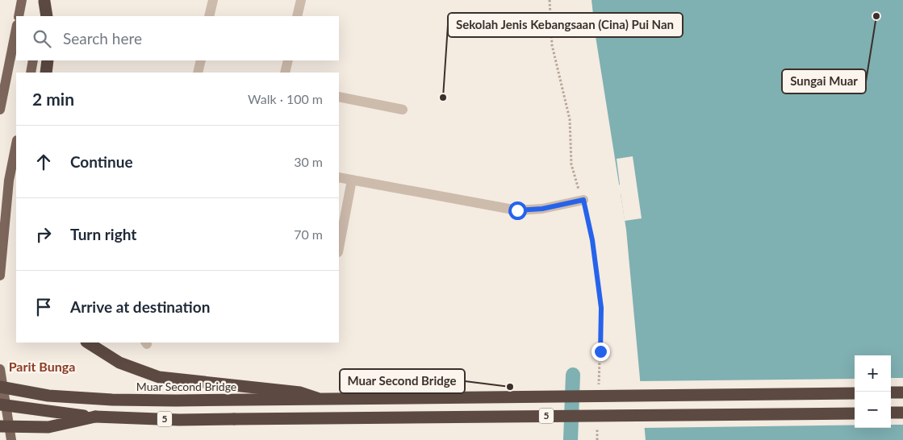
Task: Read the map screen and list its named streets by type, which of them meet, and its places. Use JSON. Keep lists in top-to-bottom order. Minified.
{"streets":{"highway":["Muar Second Bridge","5"]},"districts":["Parit Bunga"],"places":["Sungai Muar","Sekolah Jenis Kebangsaan (Cina) Pui Nan","Muar Second Bridge"],"page":{"search":"Search here","heading":["2 min","Walk · 100 m"],"list":[["Continue","30 m"],["Turn right","70 m"],"Arrive at destination"],"map_buttons":["+","−"]}}
